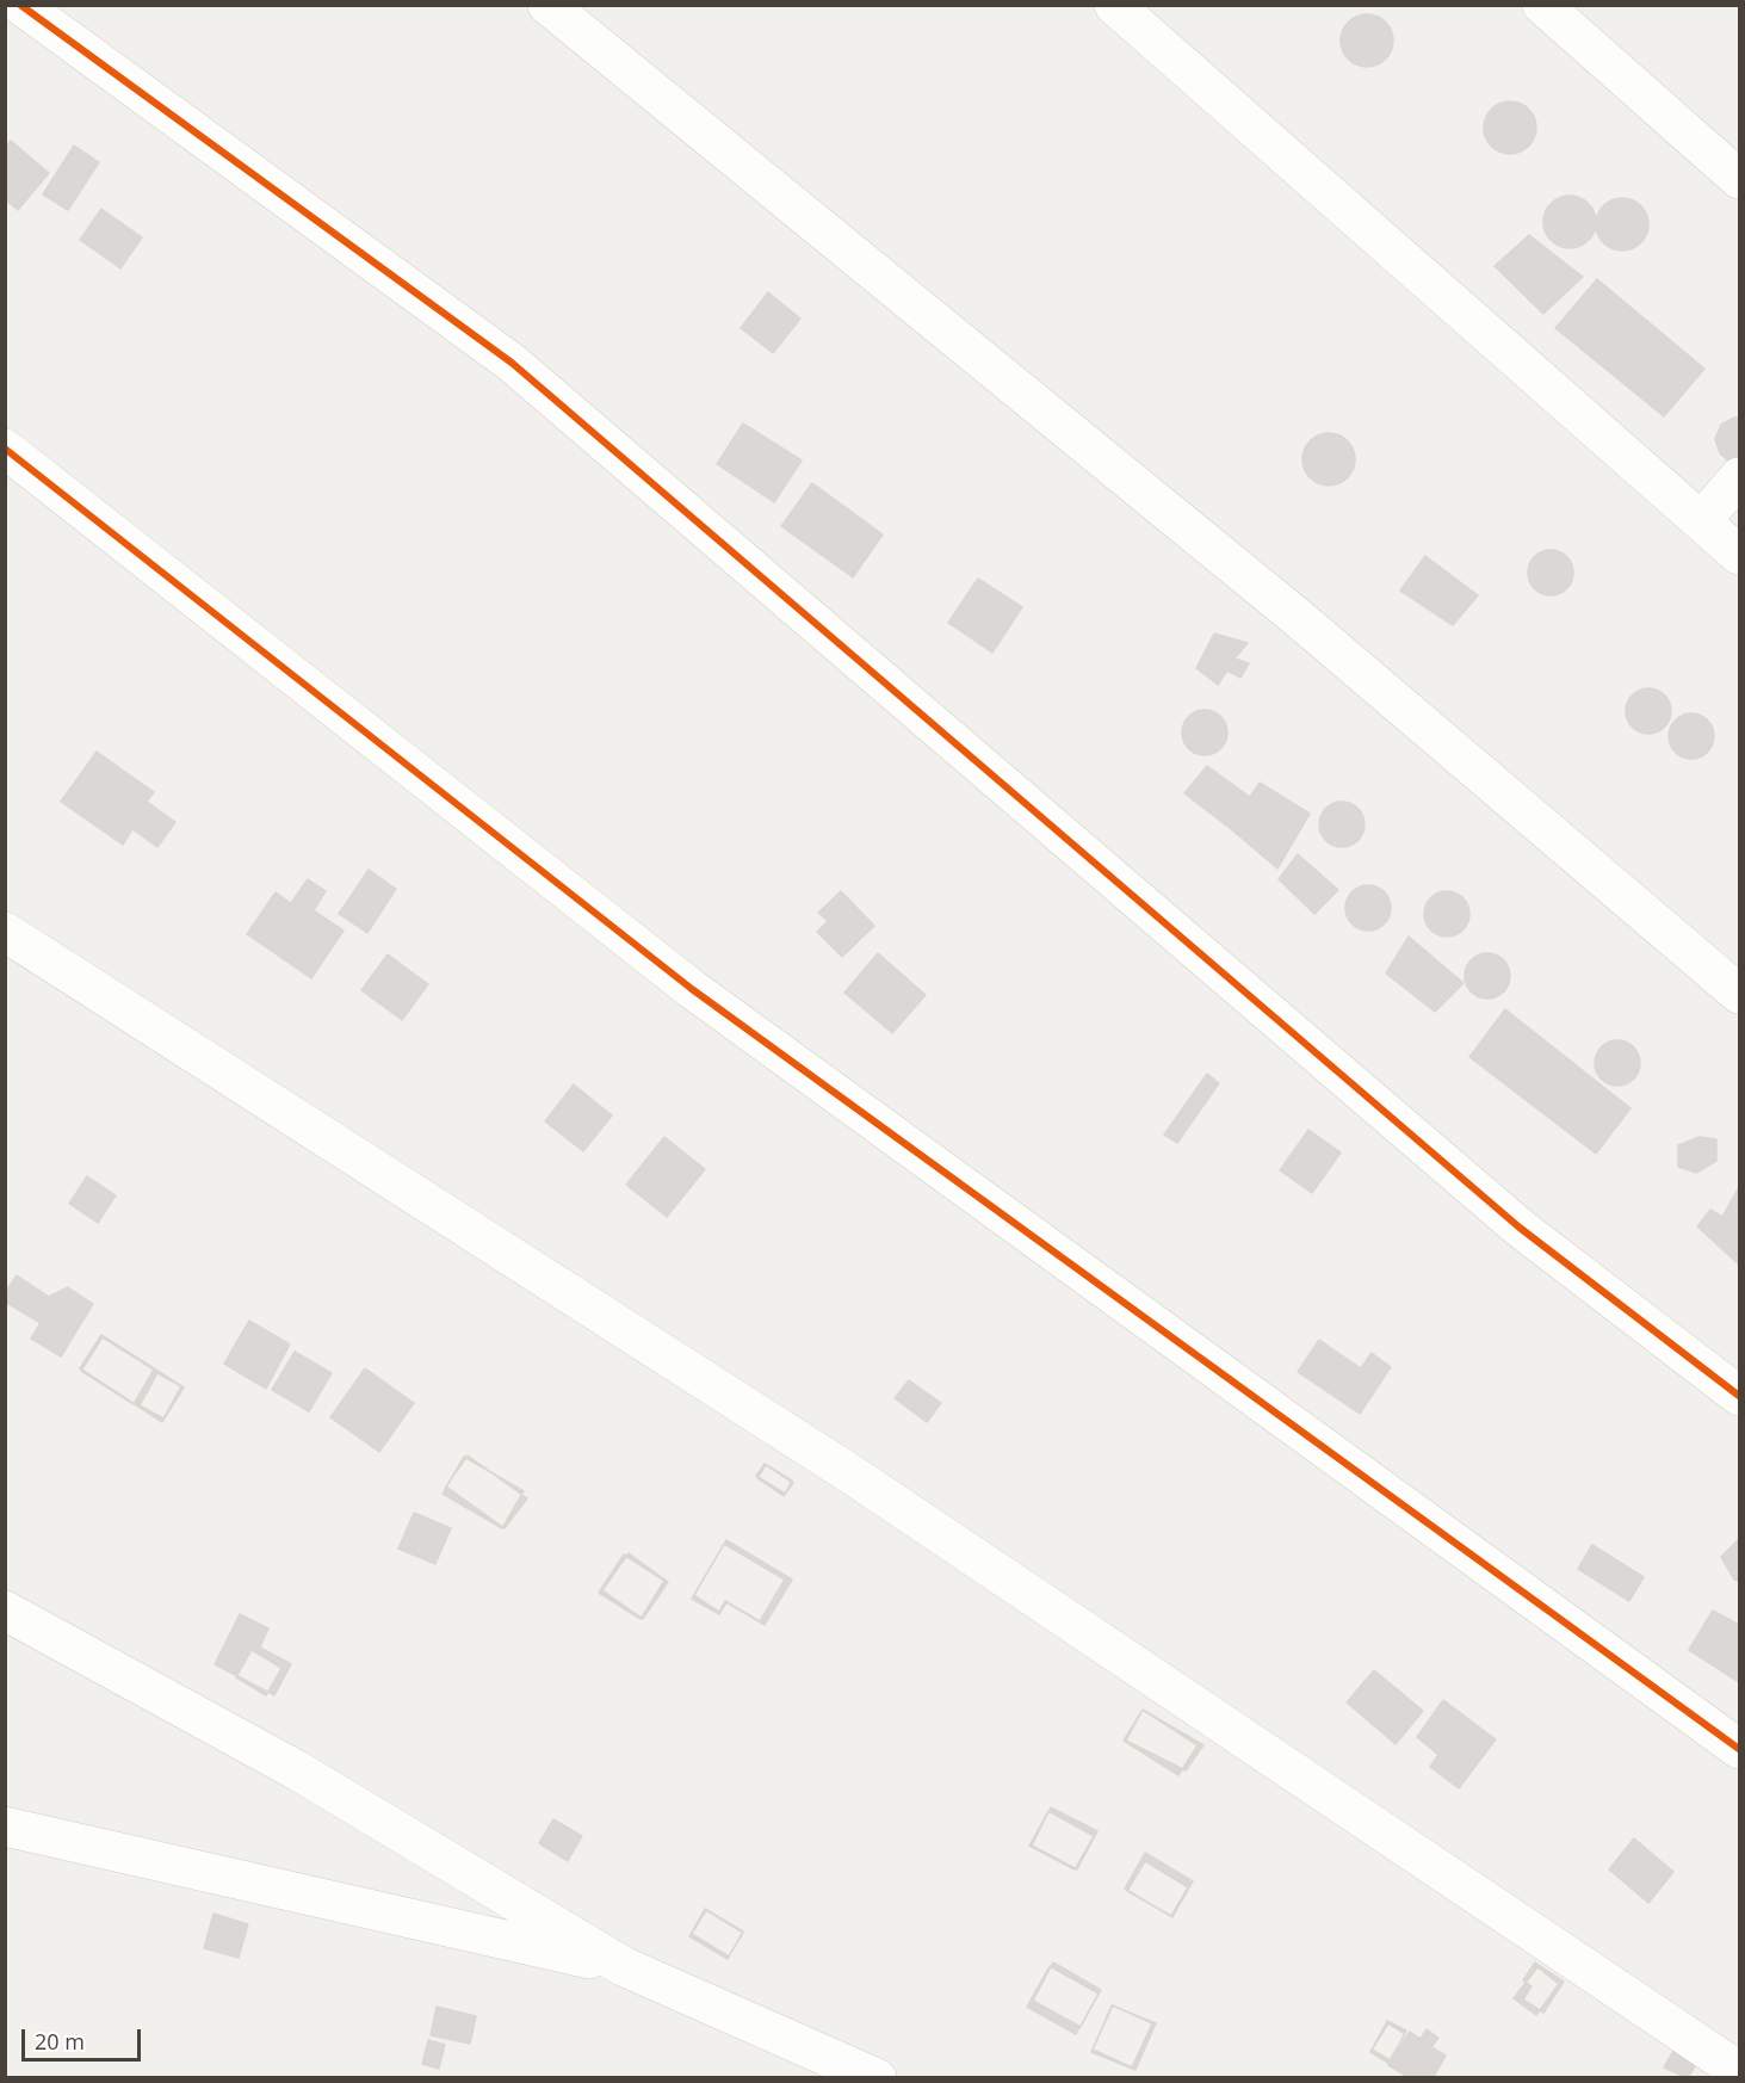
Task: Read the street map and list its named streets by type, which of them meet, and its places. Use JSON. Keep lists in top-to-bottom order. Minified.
{"scale_bar":"20 m"}
